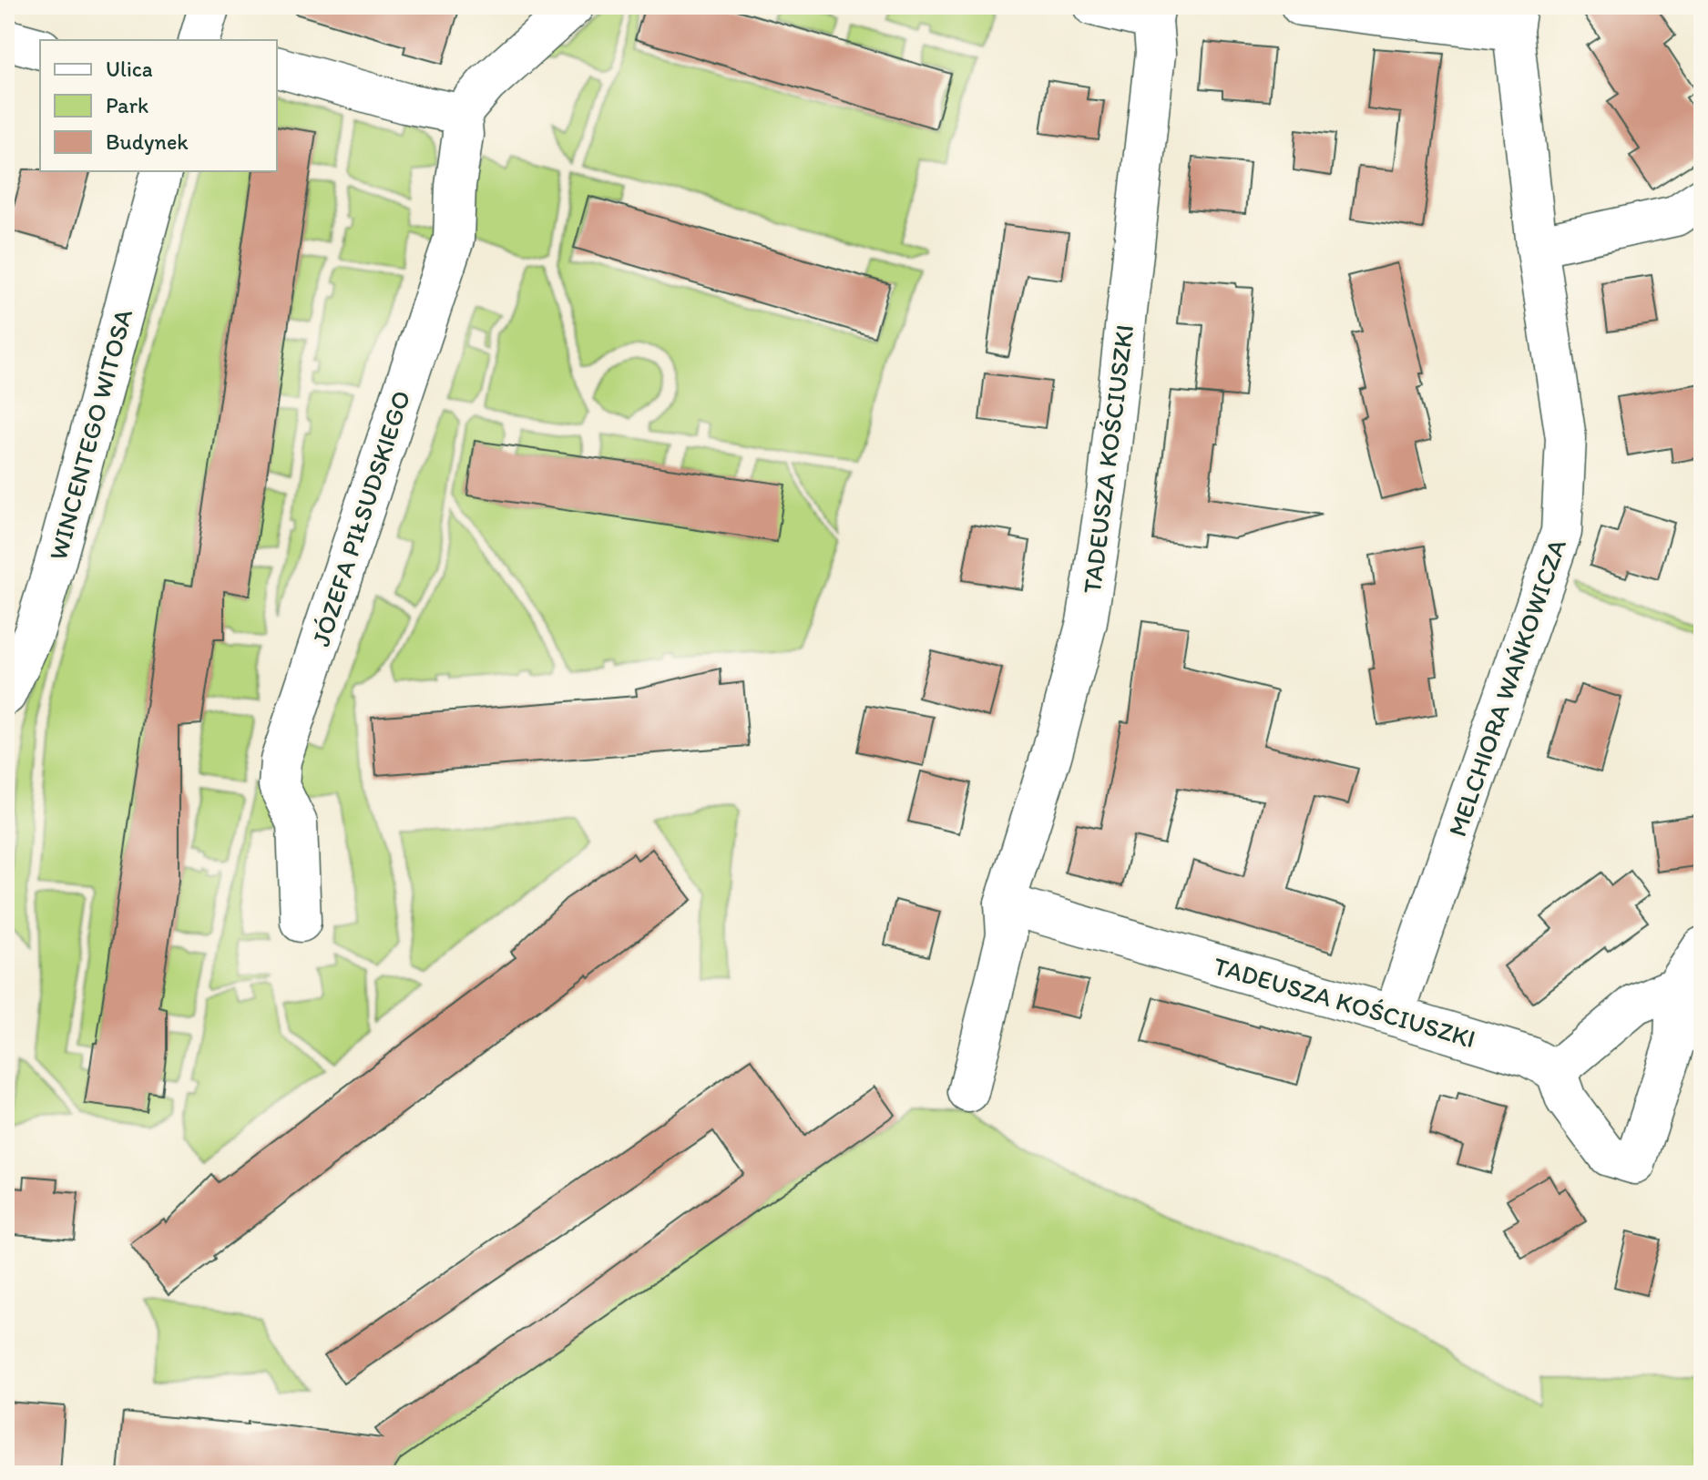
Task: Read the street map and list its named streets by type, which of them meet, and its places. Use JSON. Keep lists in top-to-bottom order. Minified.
{"streets":{"street":["WINCENTEGO WITOSA","TADEUSZA KOŚCIUSZKI","JÓZEFA PIŁSUDSKIEGO","MELCHIORA WAŃKOWICZA"]},"crossings":[["TADEUSZA KOŚCIUSZKI","MELCHIORA WAŃKOWICZA"]],"legend":["Ulica","Park","Budynek"]}
